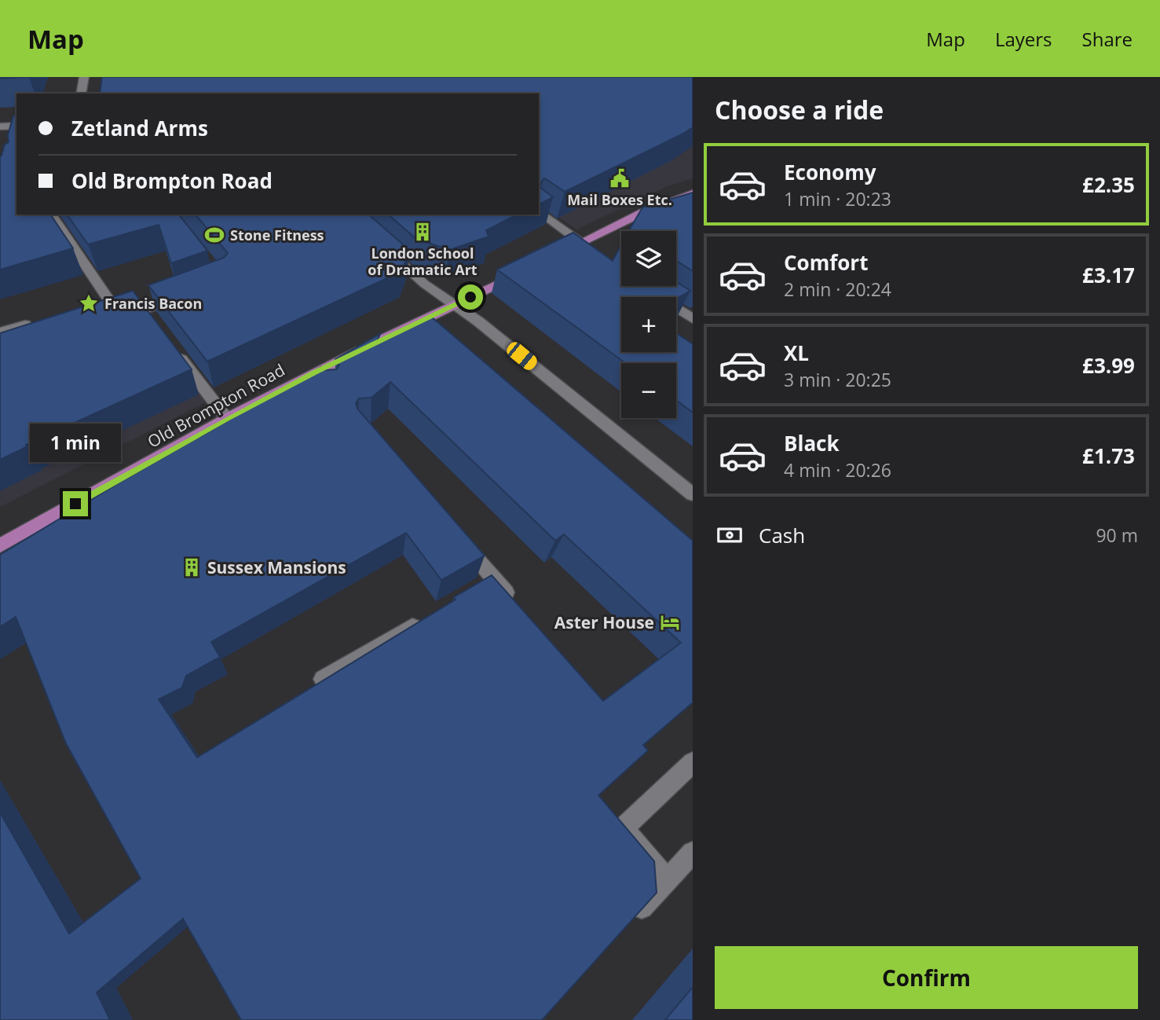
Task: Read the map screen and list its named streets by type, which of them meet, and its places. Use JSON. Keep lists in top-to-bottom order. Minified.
{"streets":{"main road":["Old Brompton Road"]},"places":{"public building":["Mail Boxes Etc."],"building":["London School of Dramatic Art","Sussex Mansions"],"sports":["Stone Fitness"],"place":["Francis Bacon"],"hotel":["Aster House"]},"page":{"header":"Map","nav":["Map","Layers","Share"],"heading":"Choose a ride","banner":["Zetland Arms","Old Brompton Road"],"list":[{"name":"Economy","note":"1 min · 20:23","value":"£2.35"},{"name":"Comfort","note":"2 min · 20:24","value":"£3.17"},{"name":"XL","note":"3 min · 20:25","value":"£3.99"},{"name":"Black","note":"4 min · 20:26","value":"£1.73"}],"map_buttons":["+","−"],"bubble":"1 min","pay":["Cash","90 m"],"buttons":"Confirm"}}
